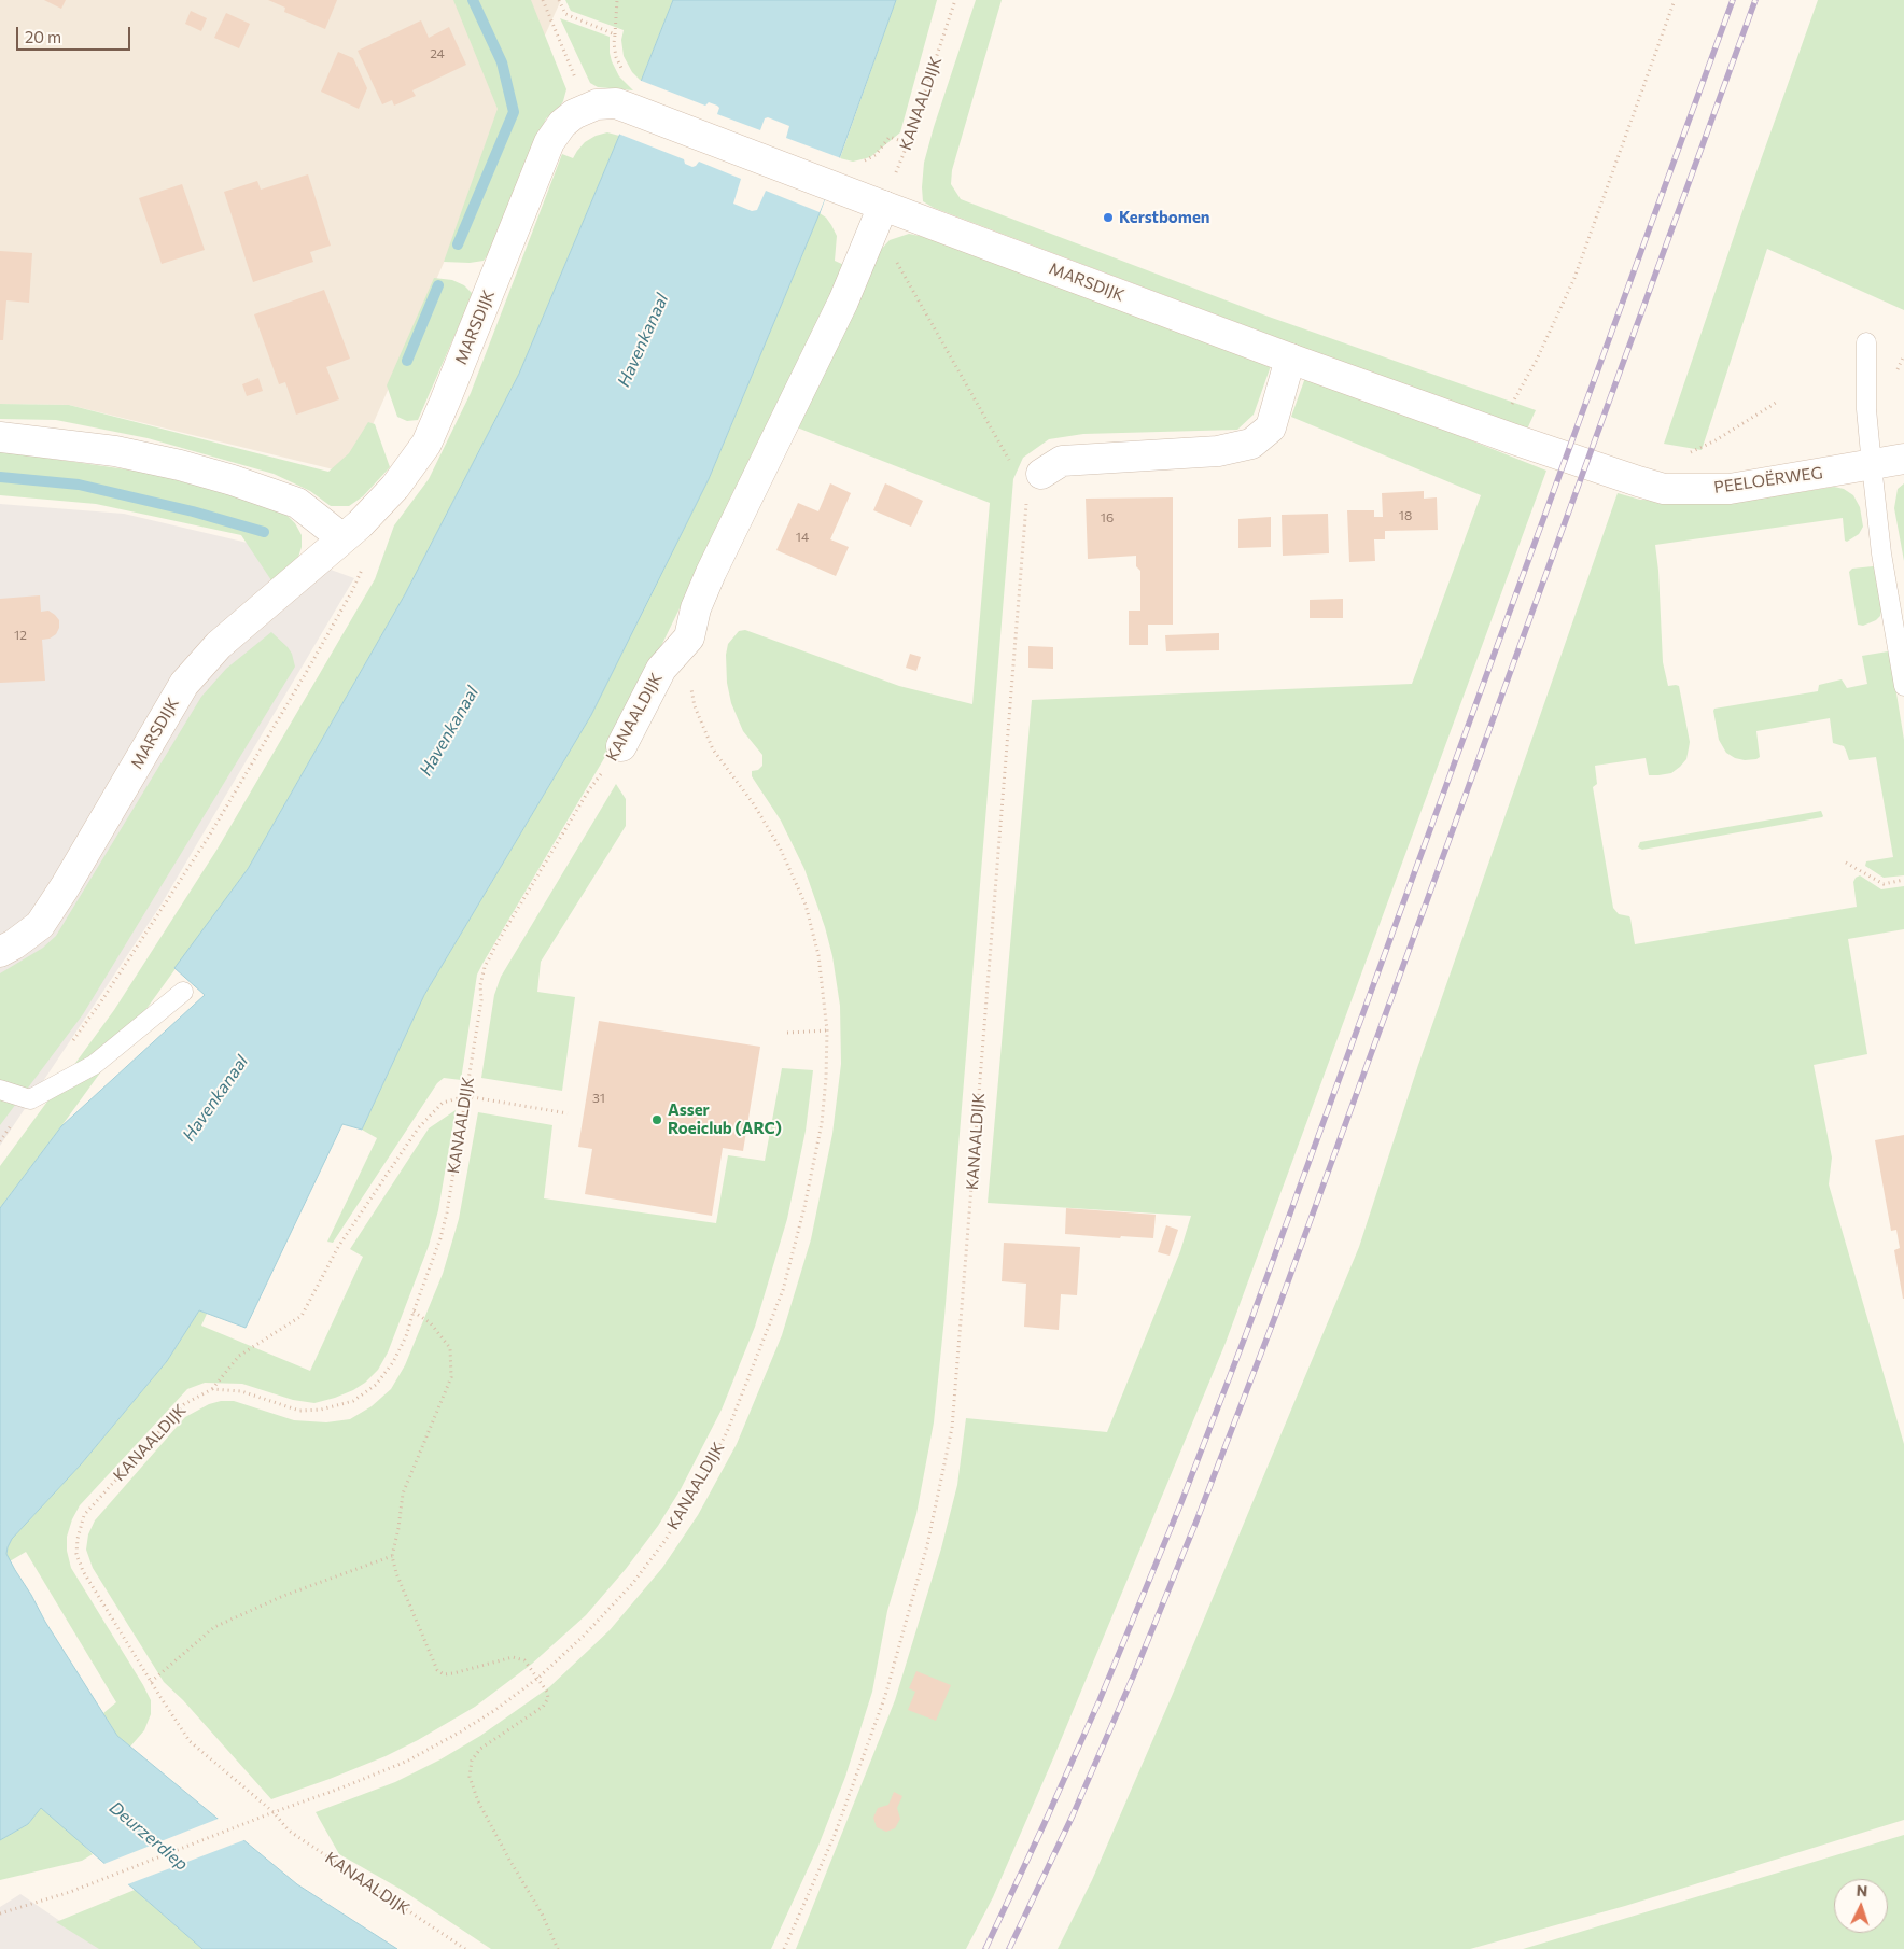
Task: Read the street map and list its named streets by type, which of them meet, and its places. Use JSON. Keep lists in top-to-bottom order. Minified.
{"streets":{"street":["KANAALDIJK","MARSDIJK","PEELOËRWEG"]},"crossings":[["KANAALDIJK","MARSDIJK"],["MARSDIJK","PEELOËRWEG"]],"water":["Havenkanaal","Deurzerdiep"],"places":["Kerstbomen","Asser Roeiclub (ARC)"],"house_numbers":["24","18","16","14","12","31"],"scale_bar":"20 m","north":"top"}
